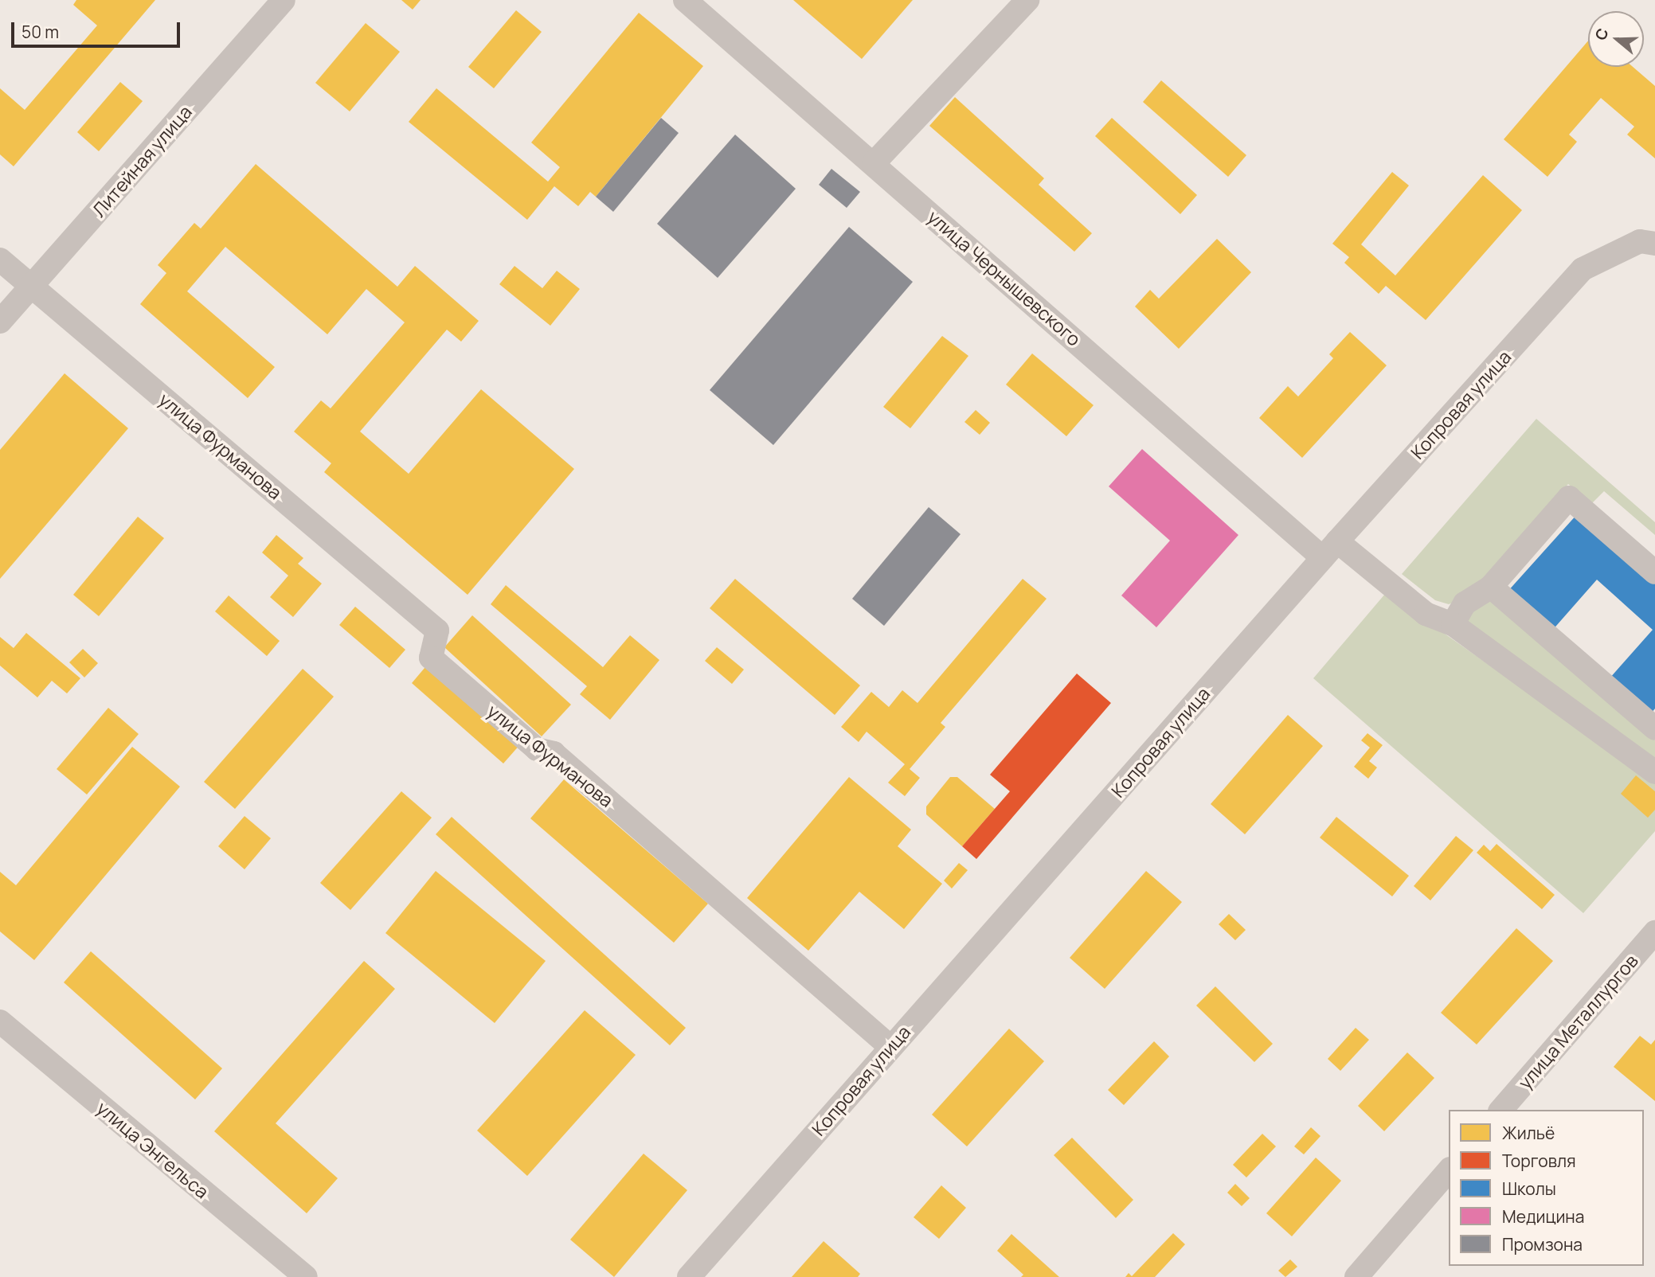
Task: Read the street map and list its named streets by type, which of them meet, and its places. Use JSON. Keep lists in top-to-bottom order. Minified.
{"streets":{"street":["Литейная улица","улица Чернышевского","Копровая улица","улица Фурманова","улица Металлургов","улица Энгельса"]},"crossings":[["Литейная улица","улица Фурманова"],["улица Чернышевского","Копровая улица"],["Копровая улица","улица Фурманова"]],"legend":["Жильё","Торговля","Школы","Медицина","Промзона"],"scale_bar":"50 m","north":"left"}
